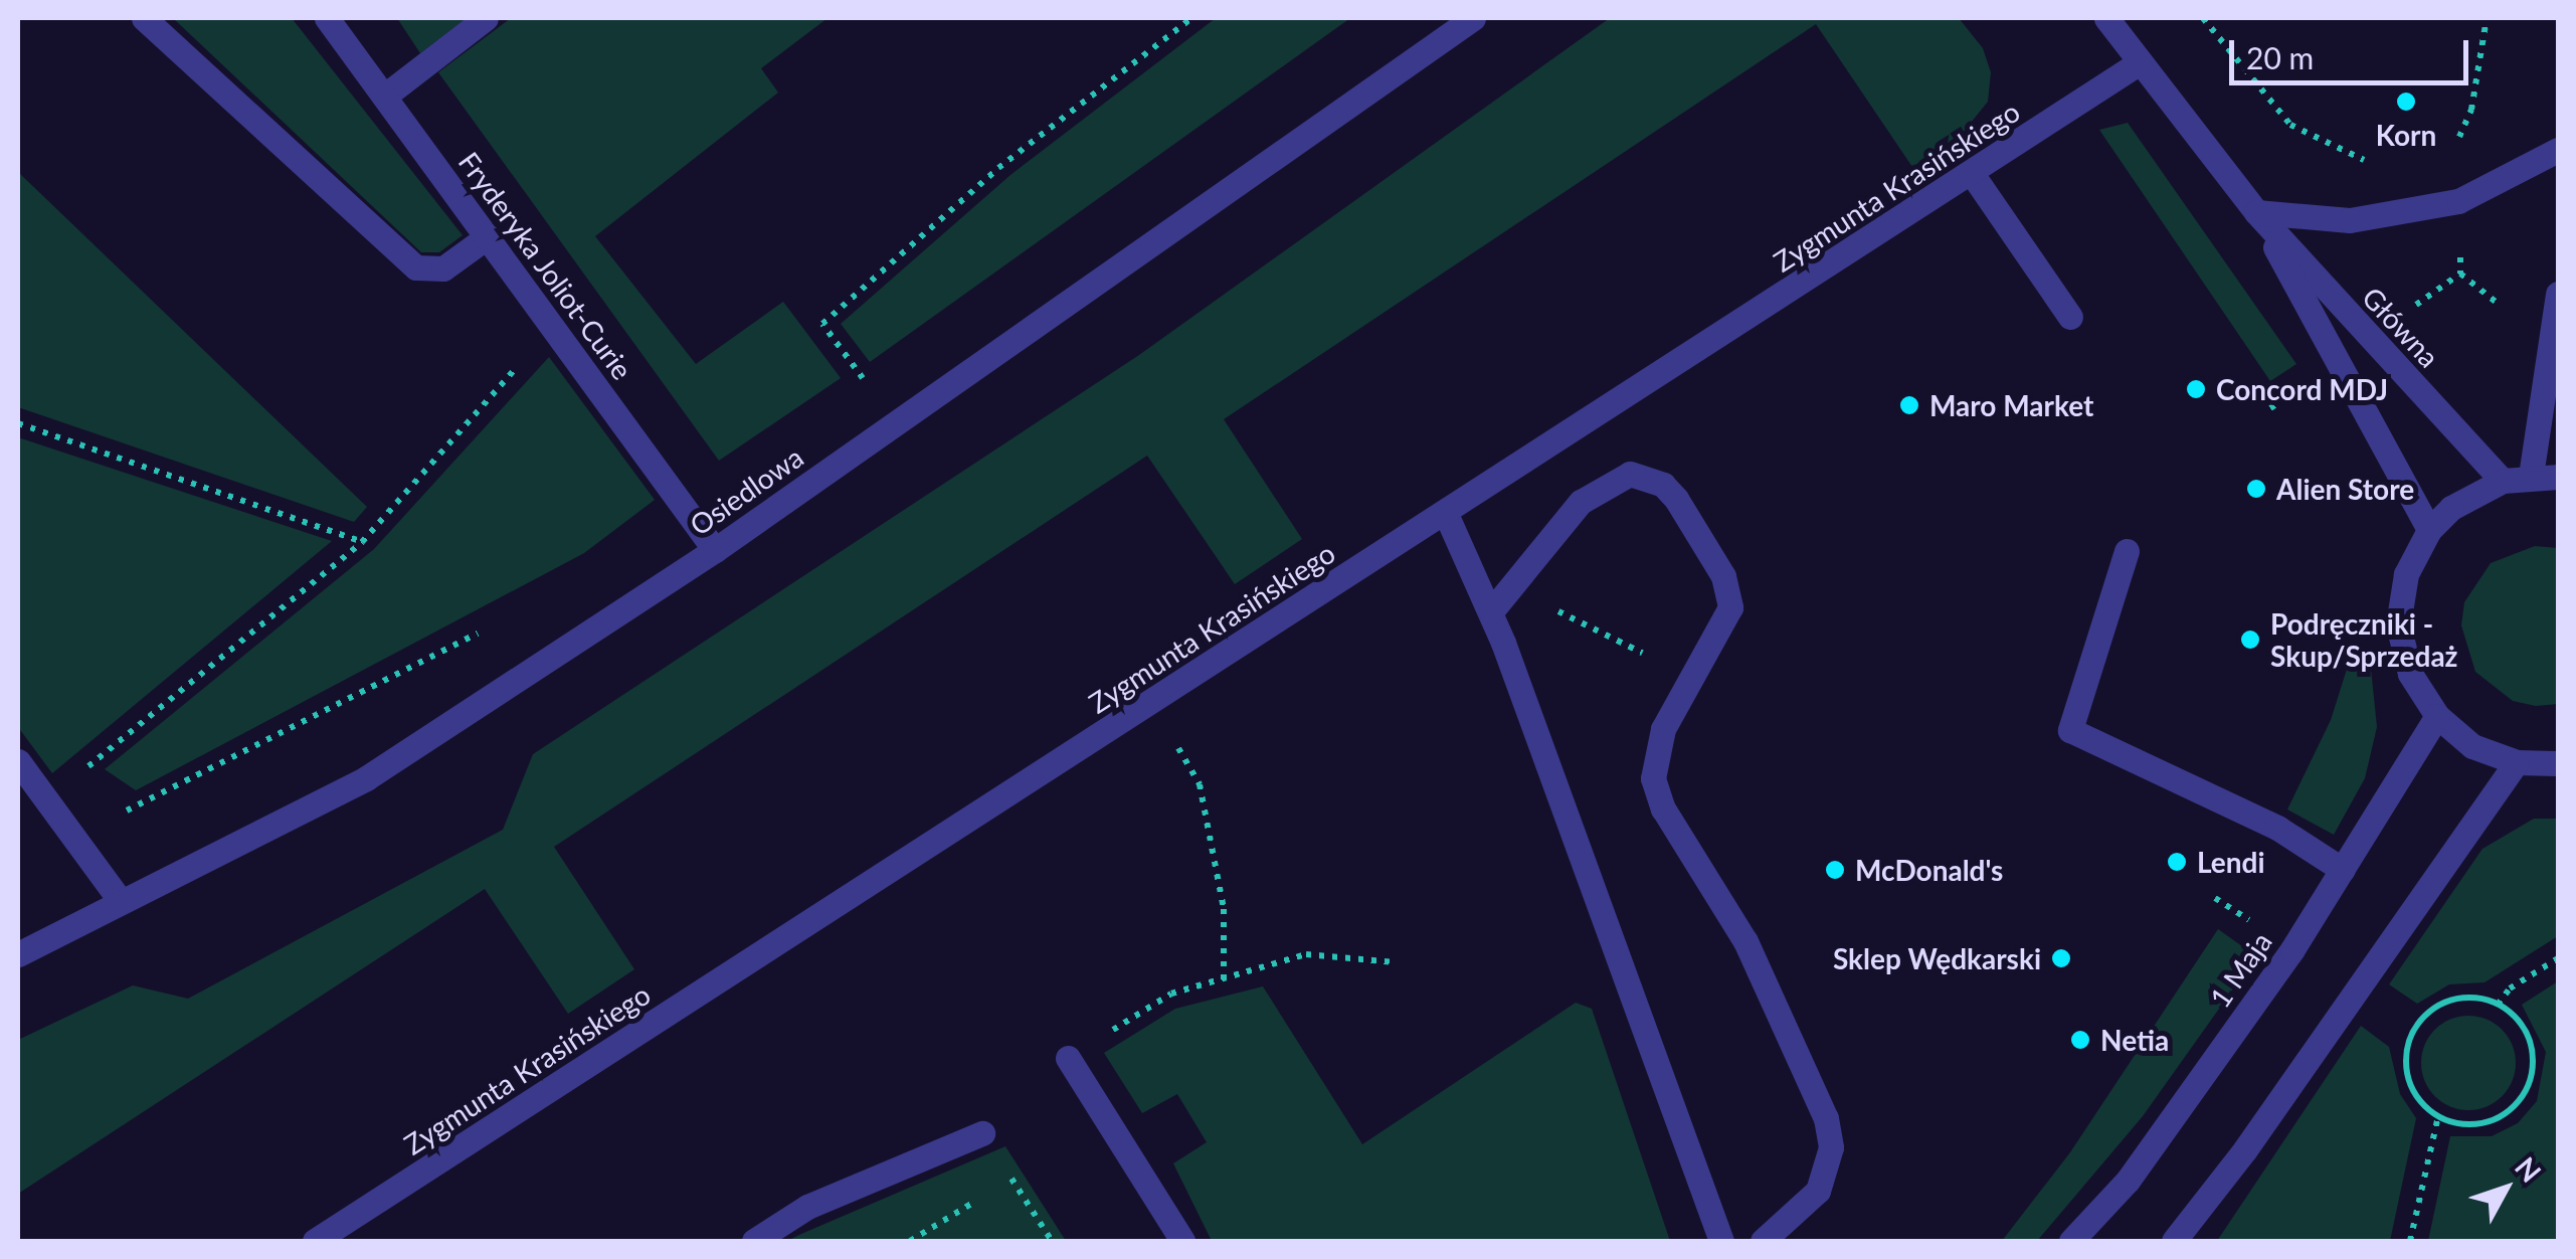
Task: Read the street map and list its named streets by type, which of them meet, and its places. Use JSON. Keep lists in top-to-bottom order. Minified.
{"streets":{"street":["Zygmunta Krasińskiego","Fryderyka Joliot-Curie","Główna","Osiedlowa","1 Maja"]},"crossings":[["Zygmunta Krasińskiego","Główna"],["Fryderyka Joliot-Curie","Osiedlowa"]],"places":["Korn","Concord MDJ","Maro Market","Alien Store","Podręczniki - Skup/Sprzedaż","Lendi","McDonald's","Sklep Wędkarski","Netia"],"scale_bar":"20 m","north":"top right"}
